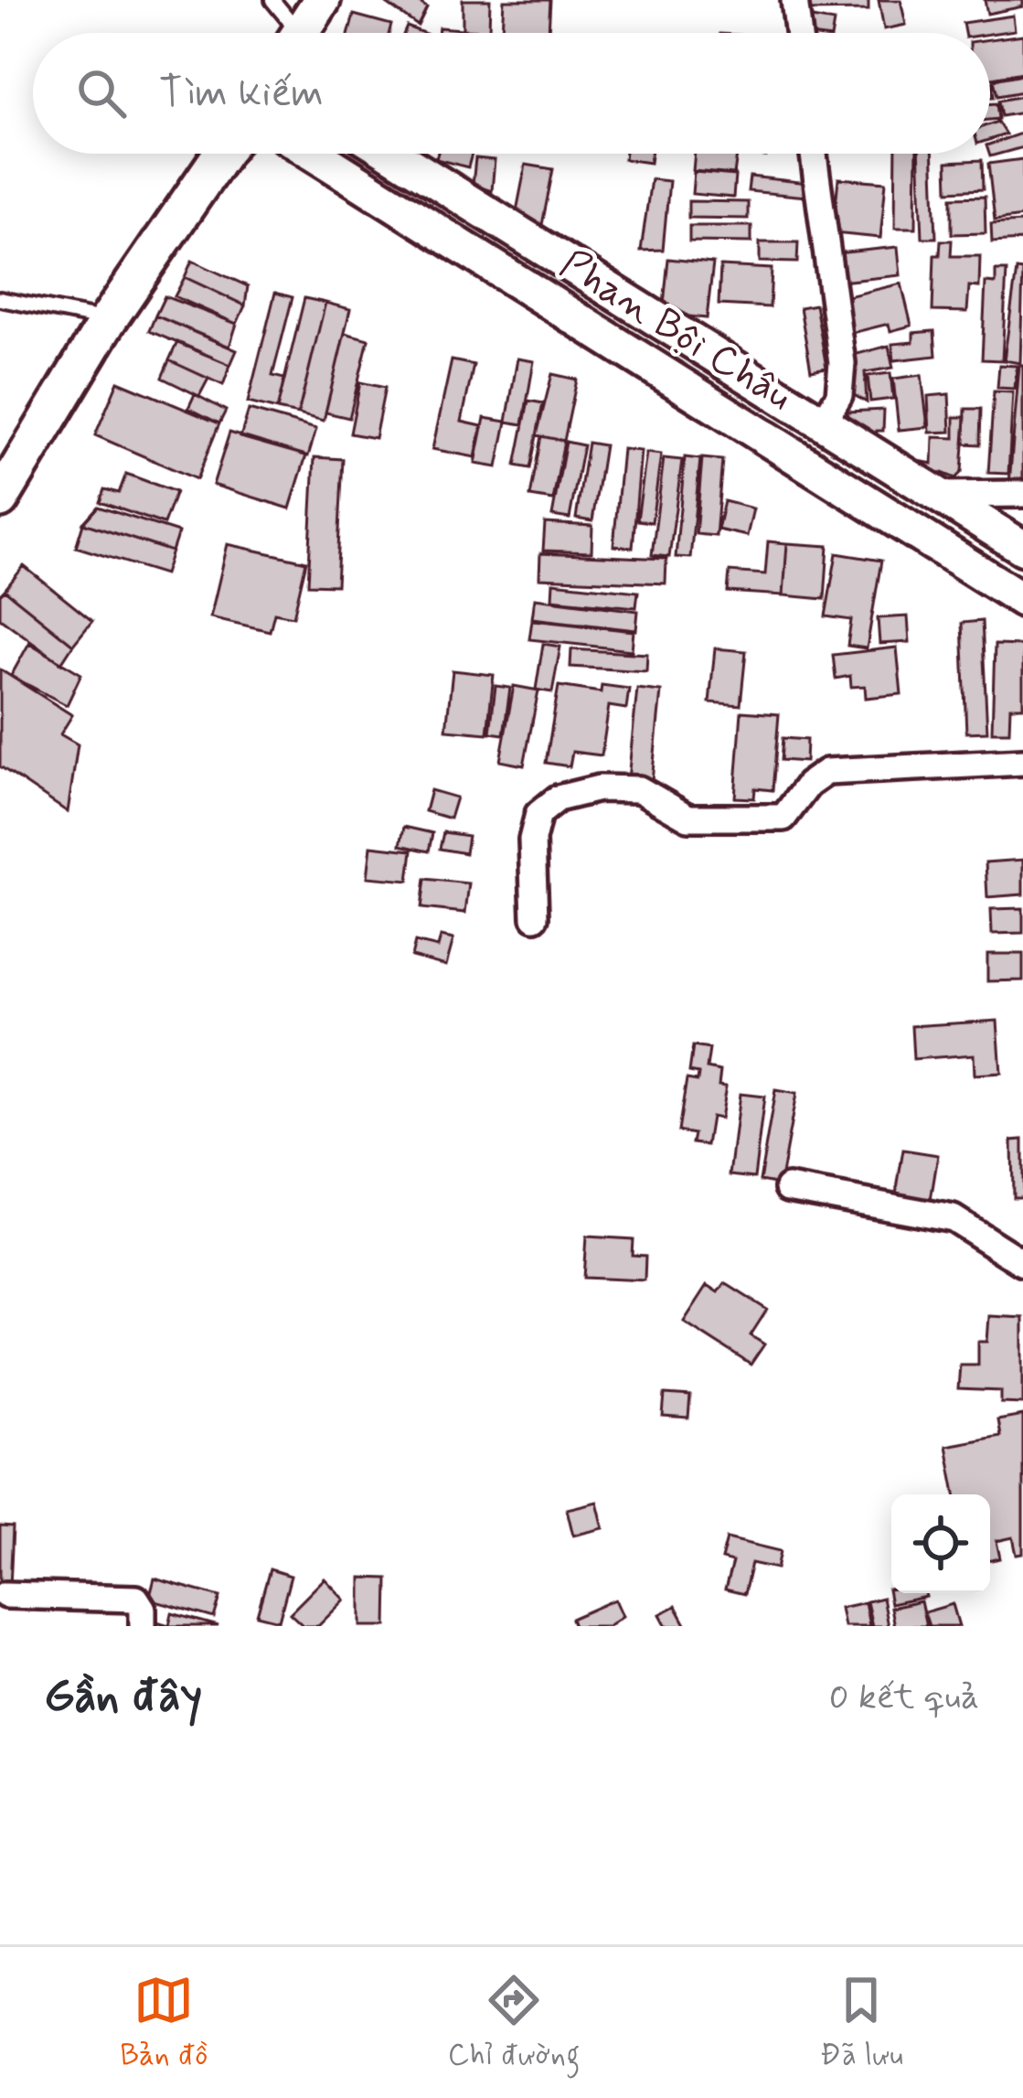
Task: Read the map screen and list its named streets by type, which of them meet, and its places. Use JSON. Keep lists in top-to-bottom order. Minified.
{"streets":{"street":["Phan Bội Châu"]},"page":{"search":"Tìm kiếm","heading":["Gần đây","0 kết quả"],"nav":["Bản đồ","Chỉ đường","Đã lưu"]}}
